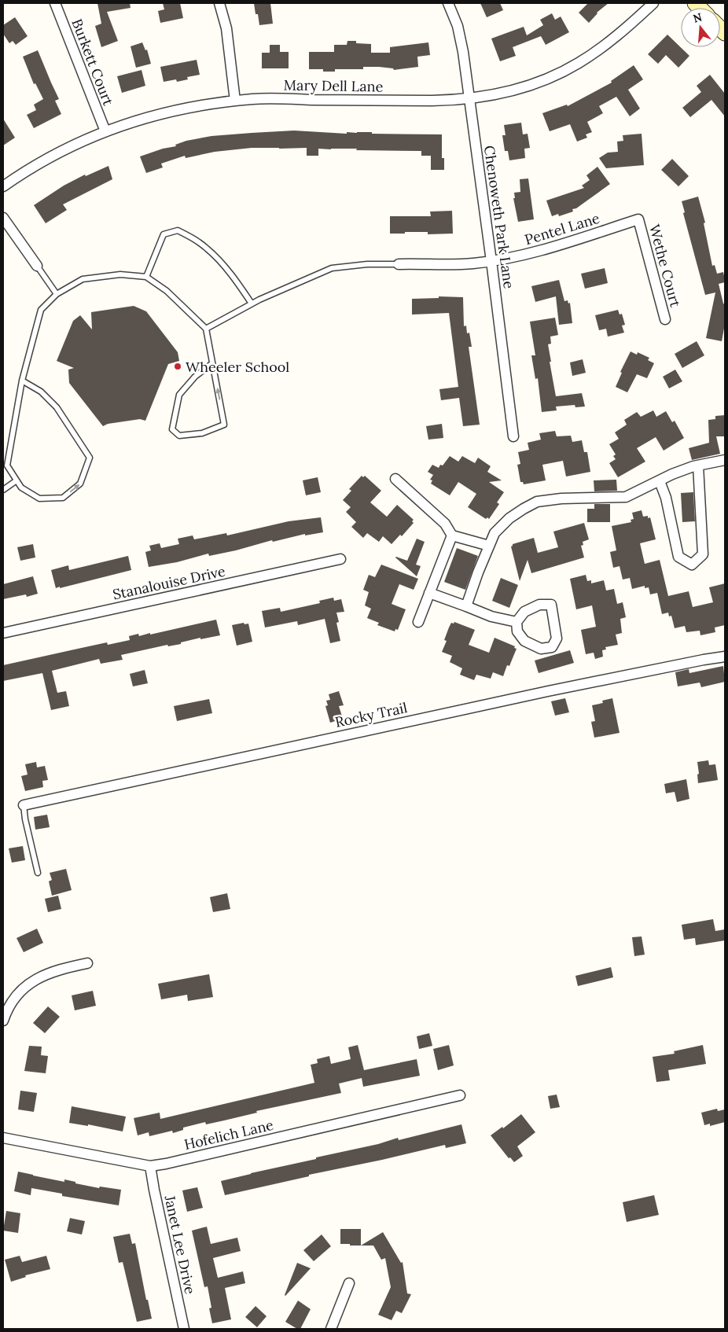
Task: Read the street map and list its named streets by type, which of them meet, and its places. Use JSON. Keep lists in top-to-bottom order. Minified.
{"streets":{"street":["Burkett Court","Mary Dell Lane","Chenoweth Park Lane","Pentel Lane","Wethe Court","Stanalouise Drive","Rocky Trail","Hofelich Lane","Janet Lee Drive"]},"crossings":[["Burkett Court","Mary Dell Lane"],["Mary Dell Lane","Chenoweth Park Lane"],["Chenoweth Park Lane","Pentel Lane"],["Pentel Lane","Wethe Court"],["Hofelich Lane","Janet Lee Drive"]],"places":["Wheeler School"],"north":"top"}
